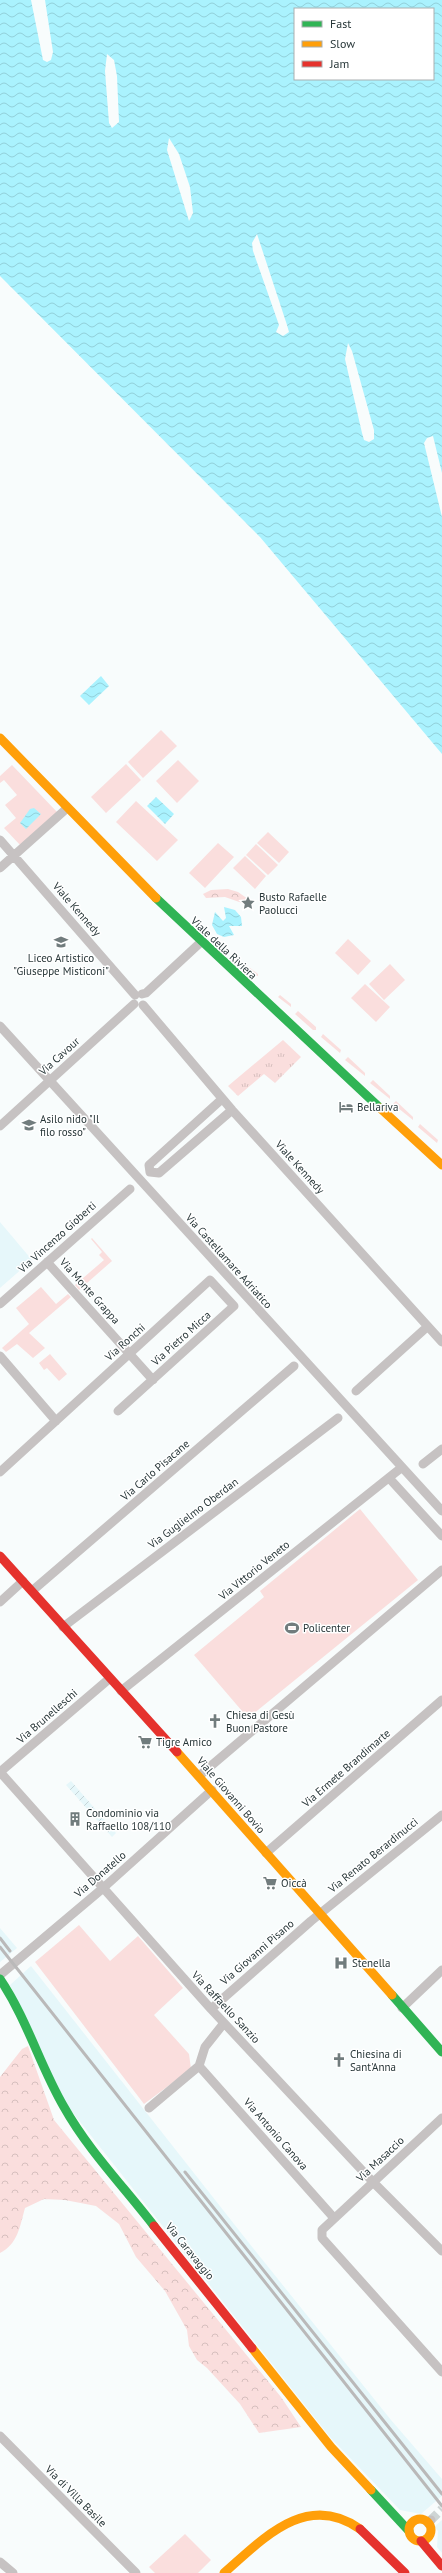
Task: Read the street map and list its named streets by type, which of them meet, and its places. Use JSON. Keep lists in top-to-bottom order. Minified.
{"streets":{"street":["Viale Kennedy","Viale della Riviera","Via Cavour","Via Vincenzo Gioberti","Via Castellamare Adriatico","Via Monte Grappa","Via Pietro Micca","Via Ronchi","Via Carlo Pisacane","Via Guglielmo Oberdan","Via Vittorio Veneto","Via Brunelleschi","Via Ermete Brandimarte","Viale Giovanni Bovio","Via Renato Berardinucci","Via Donatello","Via Giovanni Pisano","Via Raffaello Sanzio","Via Antonio Canova","Via Masaccio","Via Caravaggio","Via di Villa Basile"]},"crossings":[["Viale Kennedy","Via Cavour"],["Via Cavour","Via Castellamare Adriatico"],["Via Vincenzo Gioberti","Via Monte Grappa"],["Via Castellamare Adriatico","Via Vittorio Veneto"],["Via Monte Grappa","Via Pietro Micca"],["Via Monte Grappa","Via Ronchi"],["Via Pietro Micca","Via Ronchi"],["Via Carlo Pisacane","Viale Giovanni Bovio"],["Via Guglielmo Oberdan","Viale Giovanni Bovio"],["Via Vittorio Veneto","Viale Giovanni Bovio"],["Via Brunelleschi","Viale Giovanni Bovio"],["Via Brunelleschi","Via Raffaello Sanzio"],["Via Ermete Brandimarte","Viale Giovanni Bovio"],["Viale Giovanni Bovio","Via Renato Berardinucci"],["Viale Giovanni Bovio","Via Donatello"],["Viale Giovanni Bovio","Via Giovanni Pisano"],["Via Renato Berardinucci","Via Giovanni Pisano"],["Via Donatello","Via Raffaello Sanzio"],["Via Donatello","Via Caravaggio"],["Via Giovanni Pisano","Via Raffaello Sanzio"],["Via Raffaello Sanzio","Via Masaccio"],["Via Antonio Canova","Via Masaccio"]],"places":{"place":["Busto Rafaelle Paolucci"],"school or university":["Liceo Artistico \"Giuseppe Misticoni\"","Asilo nido \"Il filo rosso\""],"hotel":["Bellariva"],"sports":["Policenter"],"church":["Chiesa di Gesù Buon Pastore","Chiesina di Sant'Anna"],"supermarket":["Tigre Amico","Oiccà"],"building":["Condominio via Raffaello 108/110"],"hospital":["Stenella"]},"legend":["Fast","Slow","Jam"]}
